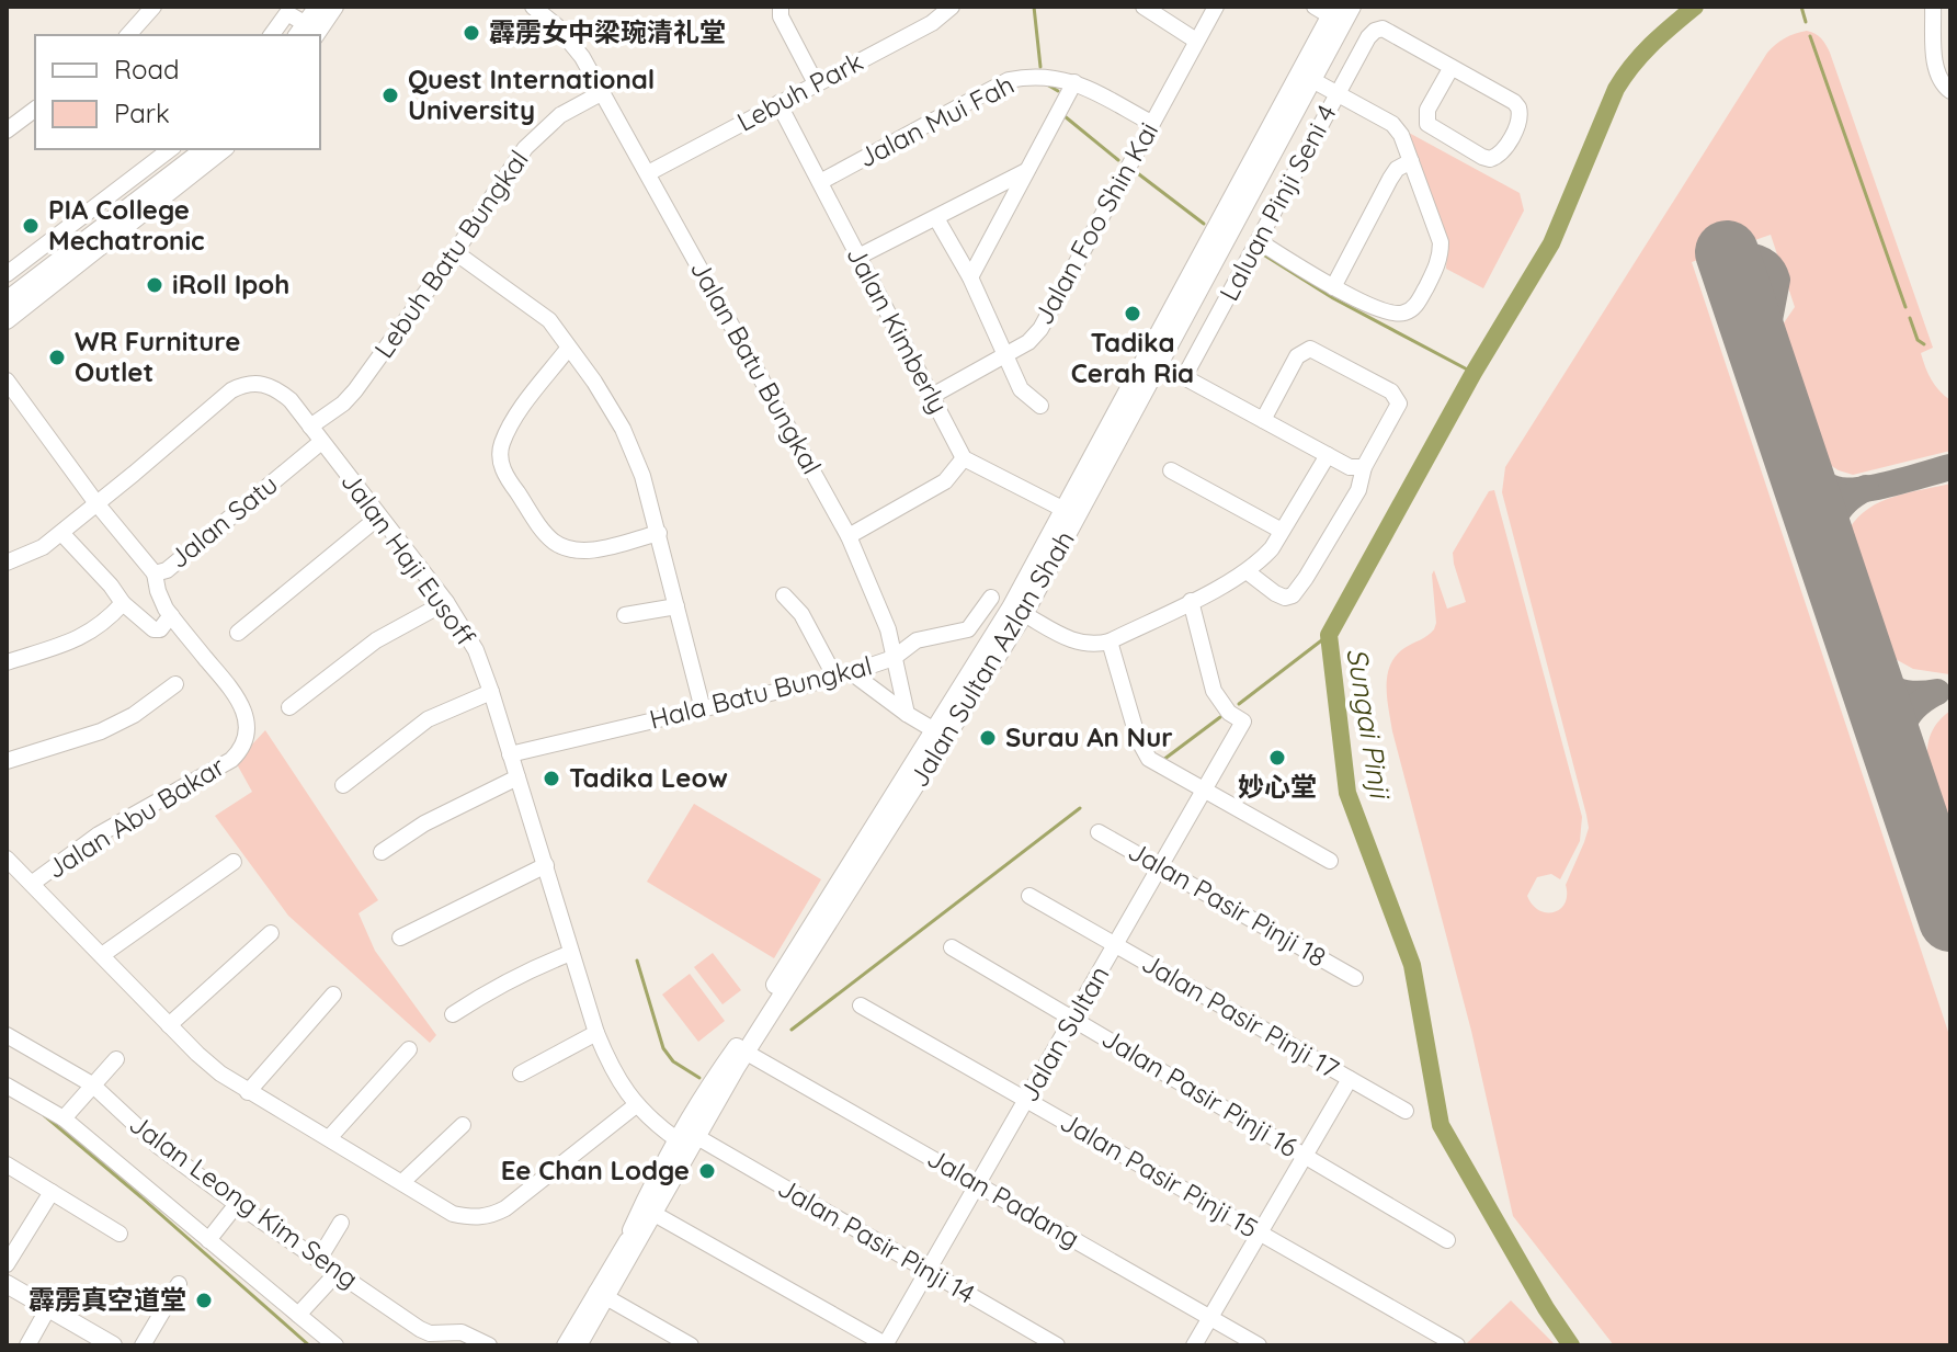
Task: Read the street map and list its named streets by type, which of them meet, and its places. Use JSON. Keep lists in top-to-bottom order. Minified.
{"streets":{"main road":["Jalan Sultan Azlan Shah"],"street":["Lebuh Park","Jalan Mui Fah","Laluan Pinji Seni 4","Jalan Foo Shin Kai","Lebuh Batu Bungkal","Jalan Kimberly","Jalan Batu Bungkal","Jalan Satu","Jalan Haji Eusoff","Hala Batu Bungkal","Jalan Abu Bakar","Jalan Pasir Pinji 18","Jalan Pasir Pinji 17","Jalan Sultan","Jalan Pasir Pinji 16","Jalan Pasir Pinji 15","Jalan Padang","Jalan Leong Kim Seng","Jalan Pasir Pinji 14"]},"crossings":[["Lebuh Park","Jalan Kimberly"],["Lebuh Park","Jalan Batu Bungkal"],["Jalan Mui Fah","Jalan Foo Shin Kai"],["Jalan Mui Fah","Jalan Kimberly"],["Jalan Foo Shin Kai","Jalan Kimberly"],["Lebuh Batu Bungkal","Jalan Batu Bungkal"],["Lebuh Batu Bungkal","Jalan Haji Eusoff"],["Jalan Batu Bungkal","Hala Batu Bungkal"],["Jalan Satu","Jalan Haji Eusoff"],["Jalan Satu","Jalan Abu Bakar"],["Jalan Haji Eusoff","Jalan Sultan Azlan Shah"],["Jalan Haji Eusoff","Hala Batu Bungkal"],["Jalan Sultan Azlan Shah","Jalan Padang"],["Jalan Sultan Azlan Shah","Jalan Pasir Pinji 14"],["Jalan Pasir Pinji 18","Jalan Sultan"],["Jalan Pasir Pinji 17","Jalan Sultan"],["Jalan Sultan","Jalan Pasir Pinji 16"],["Jalan Sultan","Jalan Pasir Pinji 15"],["Jalan Sultan","Jalan Padang"],["Jalan Sultan","Jalan Pasir Pinji 14"]],"water":["Sungai Pinji"],"places":["霹雳女中梁琬清礼堂","Quest International University","PIA College Mechatronic","iRoll Ipoh","Tadika Cerah Ria","WR Furniture Outlet","Surau An Nur","妙心堂","Tadika Leow","Ee Chan Lodge","霹雳真空道堂"],"legend":["Road","Park"]}
